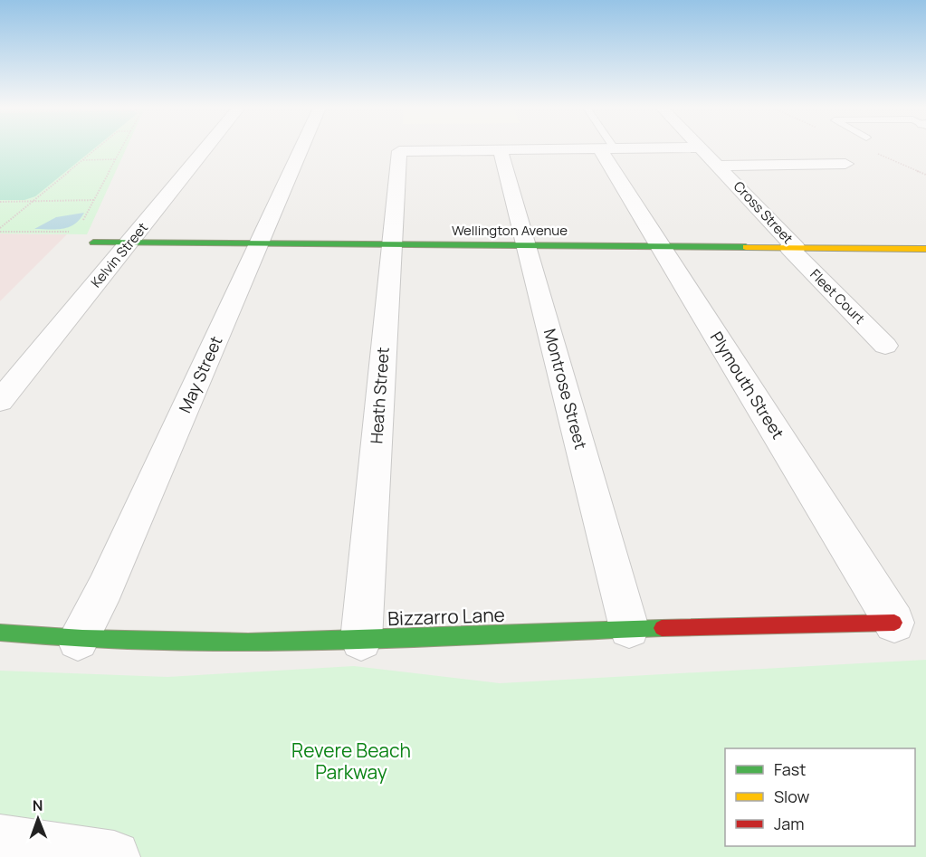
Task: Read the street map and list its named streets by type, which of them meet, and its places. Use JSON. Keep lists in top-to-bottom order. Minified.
{"streets":{"street":["Cross Street","Wellington Avenue","Kelvin Street","Fleet Court","May Street","Plymouth Street","Montrose Street","Heath Street","Bizzarro Lane"]},"crossings":[["Cross Street","Wellington Avenue"],["Cross Street","Fleet Court"],["Wellington Avenue","Kelvin Street"],["Wellington Avenue","Fleet Court"],["Wellington Avenue","May Street"],["Wellington Avenue","Plymouth Street"],["Wellington Avenue","Montrose Street"],["Wellington Avenue","Heath Street"],["May Street","Bizzarro Lane"],["Plymouth Street","Bizzarro Lane"],["Montrose Street","Heath Street"],["Montrose Street","Bizzarro Lane"],["Heath Street","Bizzarro Lane"]],"parks":["Revere Beach Parkway"],"legend":["Fast","Slow","Jam"],"north":"top"}
